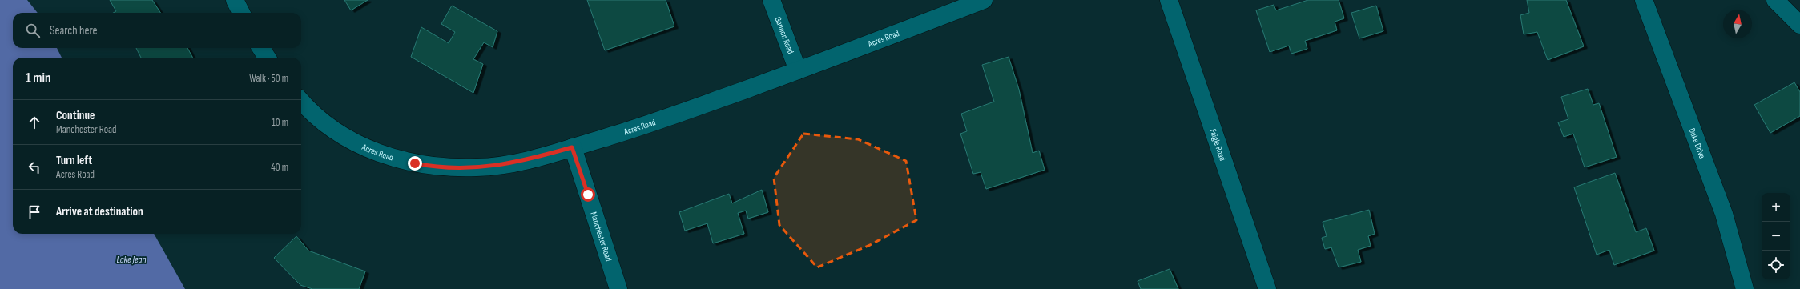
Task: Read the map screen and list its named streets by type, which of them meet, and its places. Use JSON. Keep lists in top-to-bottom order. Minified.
{"streets":{"street":["Gannon Road","Acres Road","Duke Drive","Faigle Road","Manchester Road"]},"crossings":[["Gannon Road","Acres Road"],["Acres Road","Manchester Road"]],"water":["Lake Jean"],"north":"top","page":{"search":"Search here","heading":["1 min","Walk · 50 m"],"list":[["Continue","Manchester Road","10 m"],["Turn left","Acres Road","40 m"],"Arrive at destination"],"map_buttons":["+","−"]}}
